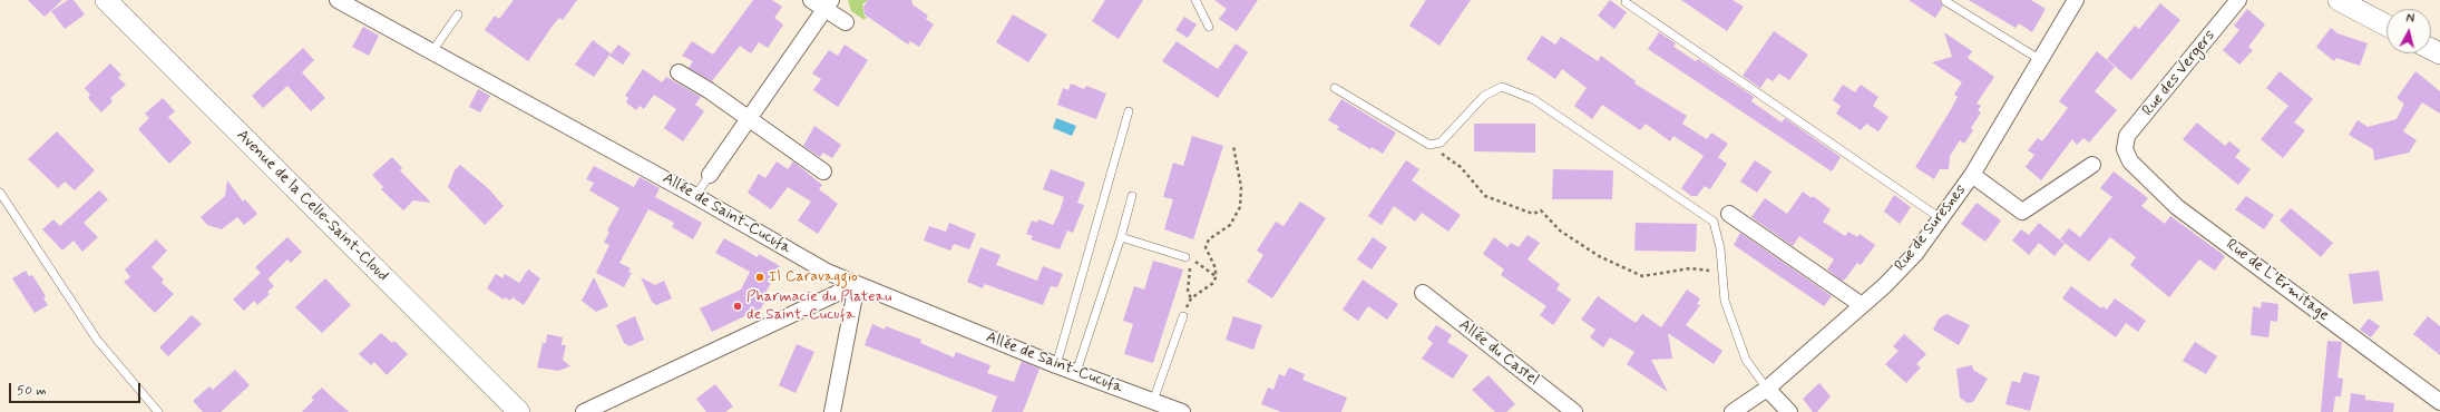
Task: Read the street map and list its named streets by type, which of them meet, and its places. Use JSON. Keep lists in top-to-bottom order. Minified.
{"streets":{"street":["Rue des Vergers","Avenue de la Celle-Saint-Cloud","Allée de Saint-Cucufa","Rue de Suresnes","Rue de L'Ermitage","Allée du Castel"]},"crossings":[["Rue des Vergers","Rue de L'Ermitage"]],"places":["Il Caravaggio","Pharmacie du Plateau de Saint-Cucufa"],"scale_bar":"50 m","north":"top"}
